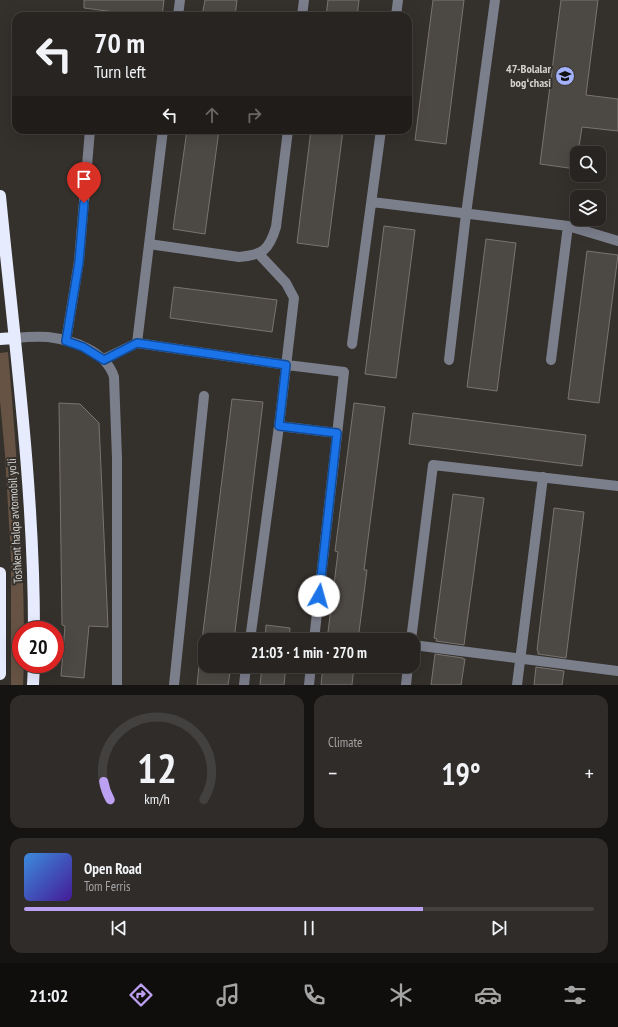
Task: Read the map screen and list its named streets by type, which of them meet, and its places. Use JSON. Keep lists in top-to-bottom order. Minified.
{"streets":{"highway":["Toshkent halqa avtomobil yo'li"]},"places":{"school or university":["47-Bolalar bogʻchasi"]},"page":{"turn":["70 m","Turn left"],"limit":"20","trip":"21:03 · 1 min · 270 m","tile":"Climate","heat":["−","19°","+"],"song":["Open Road","Tom Ferris"],"tabs":"21:02","gauge":["12","km/h"]}}
